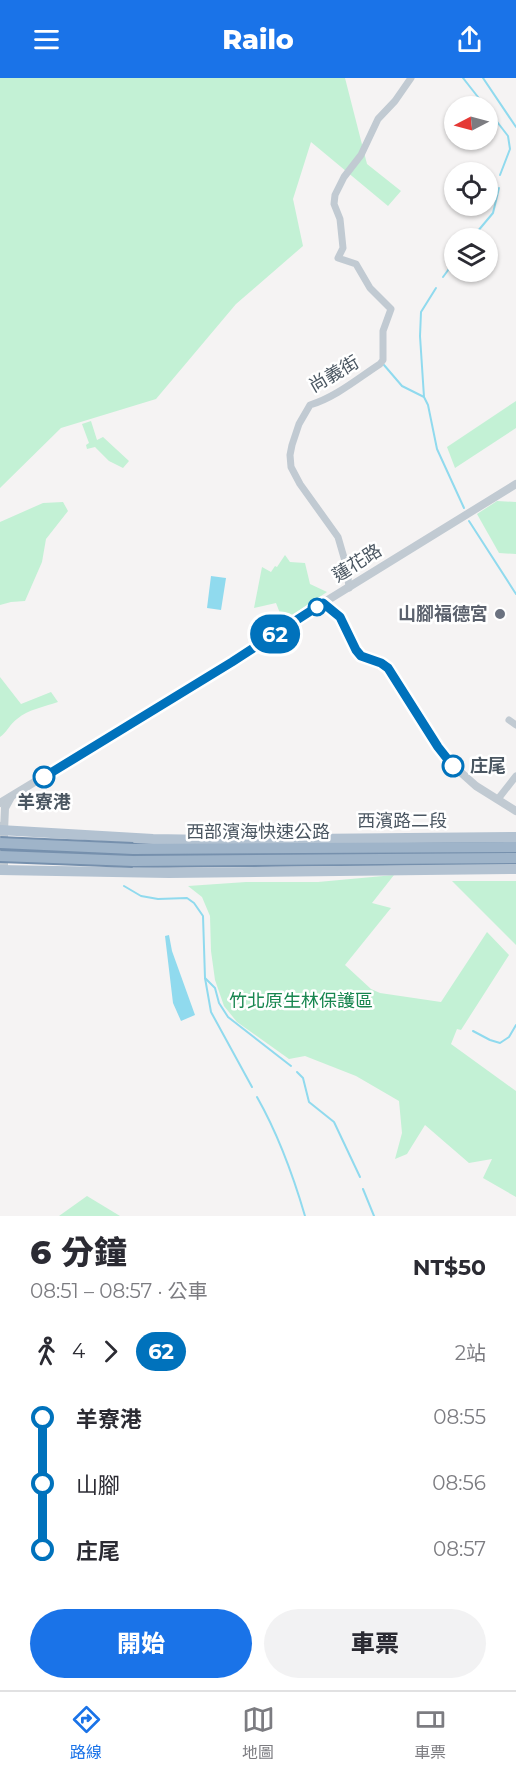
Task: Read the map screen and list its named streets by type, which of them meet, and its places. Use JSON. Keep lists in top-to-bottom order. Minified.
{"streets":{"highway":["西部濱海快速公路"],"main road":["西濱路二段"],"street":["尚義街","蓮花路"]},"crossings":[["尚義街","蓮花路"]],"parks":["竹北原生林保護區"],"places":["山腳福德宮","庄尾","羊寮港"],"lines":["bus line 62"],"north":"left","page":{"header":"Railo","on_map":"62","heading":["6 分鐘","08:51 – 08:57 · 公車","NT$50"],"legs":["4","62","2站"],"list":[{"name":"羊寮港","value":"08:55"},{"name":"山腳","value":"08:56"},{"name":"庄尾","value":"08:57"}],"buttons":["開始","車票"],"tabs":["路線","地圖","車票"]}}
